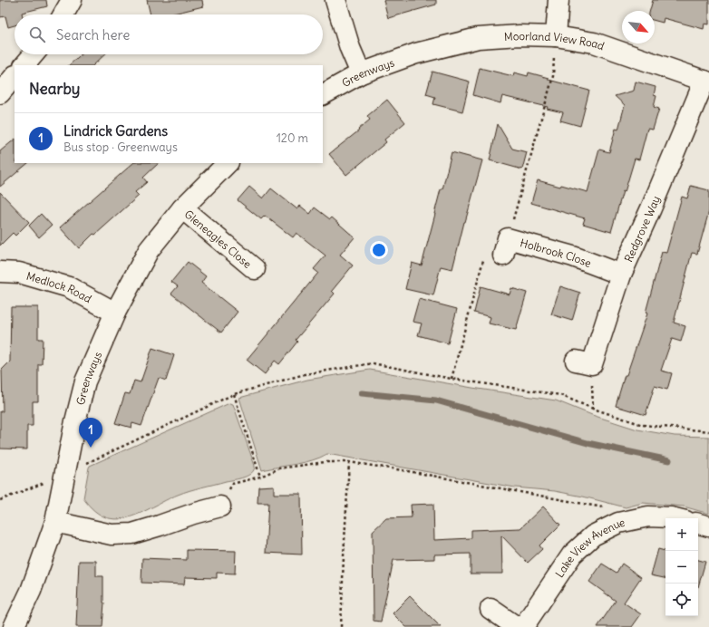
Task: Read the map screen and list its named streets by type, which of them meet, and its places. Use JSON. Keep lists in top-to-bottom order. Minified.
{"streets":{"street":["Moorland View Road","Greenways","Redgrove Way","Gleneagles Close","Holbrook Close","Medlock Road","Lake View Avenue"]},"crossings":[["Moorland View Road","Greenways"],["Moorland View Road","Redgrove Way"],["Greenways","Gleneagles Close"],["Greenways","Medlock Road"],["Redgrove Way","Holbrook Close"]],"north":"bottom right","page":{"search":"Search here","heading":"Nearby","list":[{"mark":"1","name":"Lindrick Gardens","note":"Bus stop · Greenways","value":"120 m"}],"pins":"1","map_buttons":["+","−"]}}
